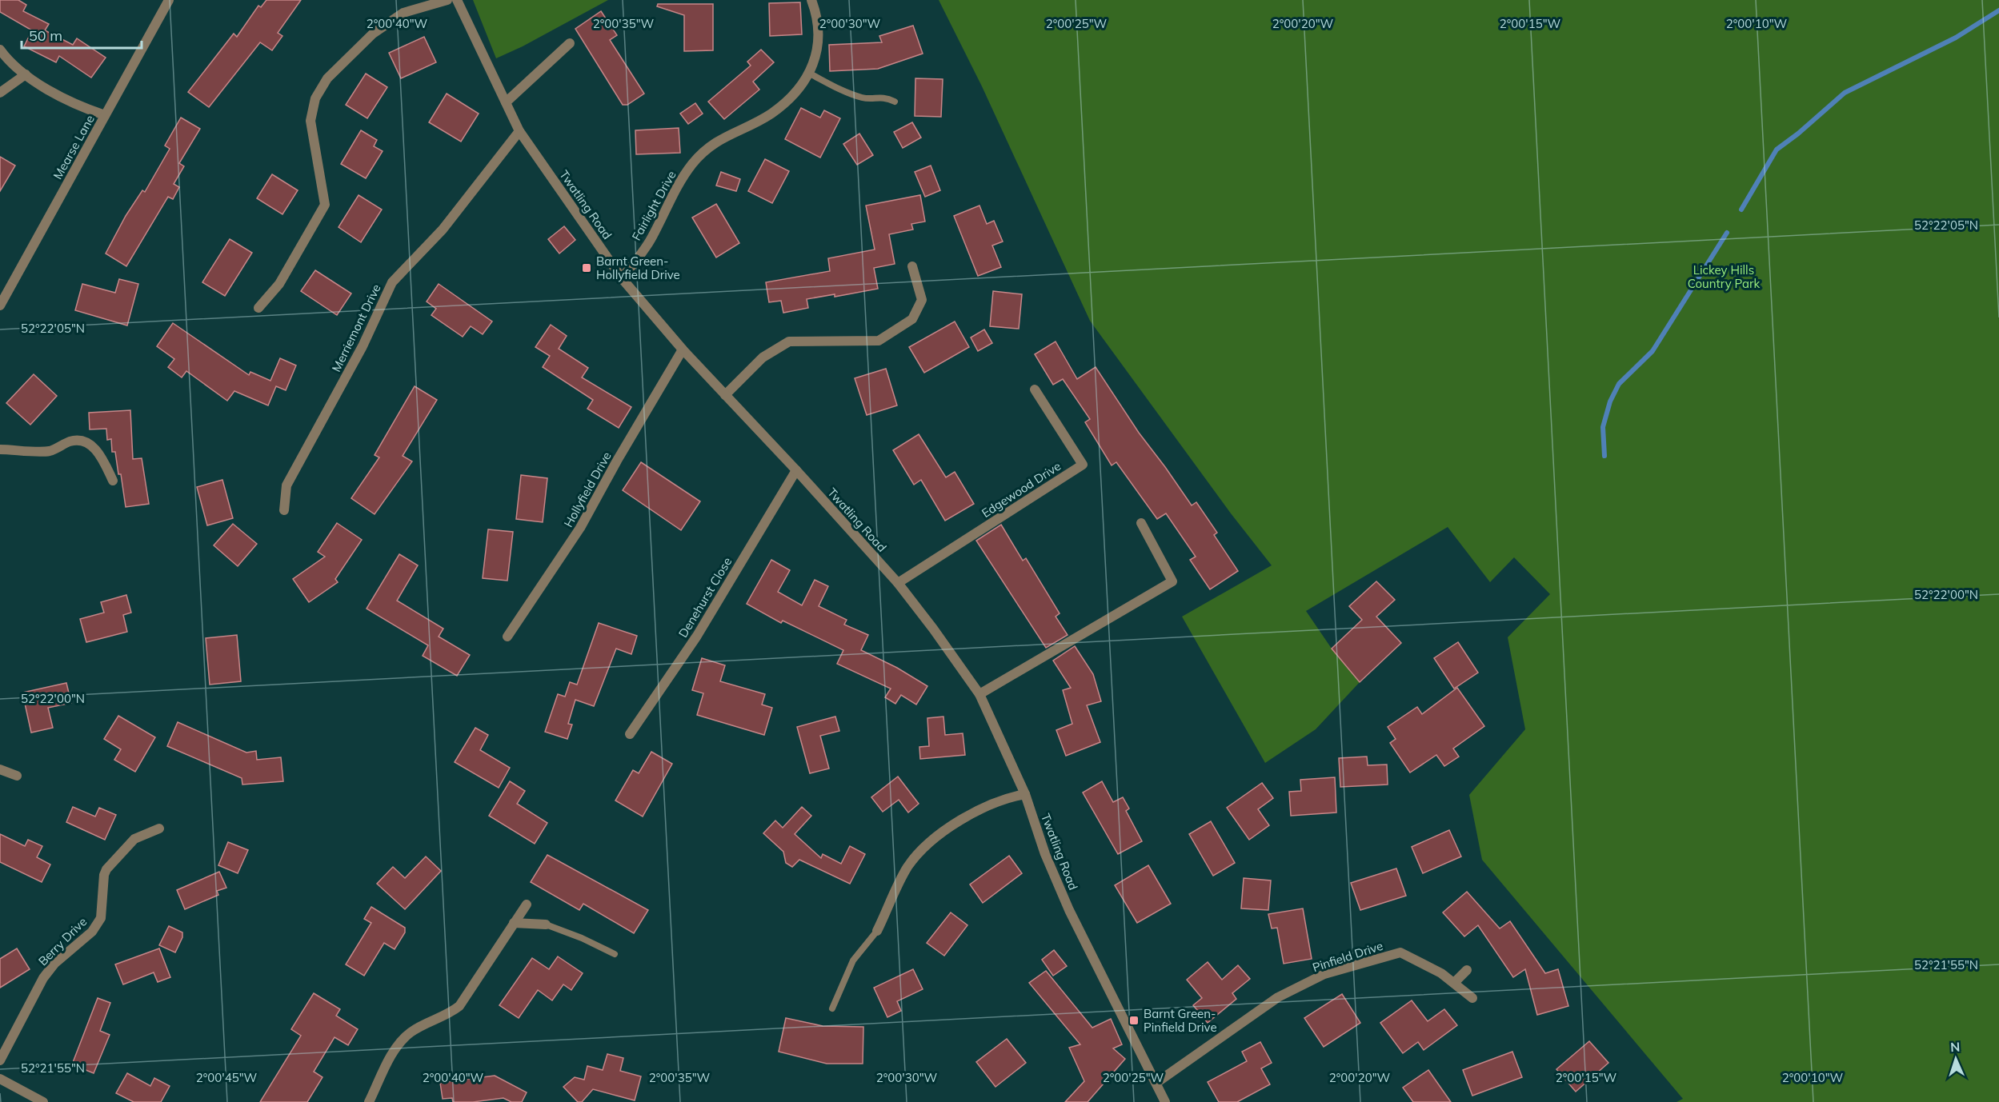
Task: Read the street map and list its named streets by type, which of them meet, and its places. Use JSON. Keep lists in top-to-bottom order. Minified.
{"streets":{"street":["Mearse Lane","Twatling Road","Fairlight Drive","Merriemont Drive","Hollyfield Drive","Edgewood Drive","Denehurst Close","Berry Drive","Pinfield Drive"]},"crossings":[["Twatling Road","Fairlight Drive"],["Twatling Road","Merriemont Drive"],["Twatling Road","Hollyfield Drive"],["Twatling Road","Edgewood Drive"],["Twatling Road","Denehurst Close"],["Twatling Road","Pinfield Drive"]],"parks":["Lickey Hills Country Park"],"places":{"transit":["Barnt Green- Hollyfield Drive","Barnt Green- Pinfield Drive"]},"scale_bar":"50 m","north":"top","coordinates":["2°00'40\"W","2°00'35\"W","2°00'30\"W","2°00'25\"W","2°00'20\"W","2°00'15\"W","2°00'10\"W","52°22'05\"N","52°22'00\"N","52°21'55\"N","2°00'45\"W"]}
